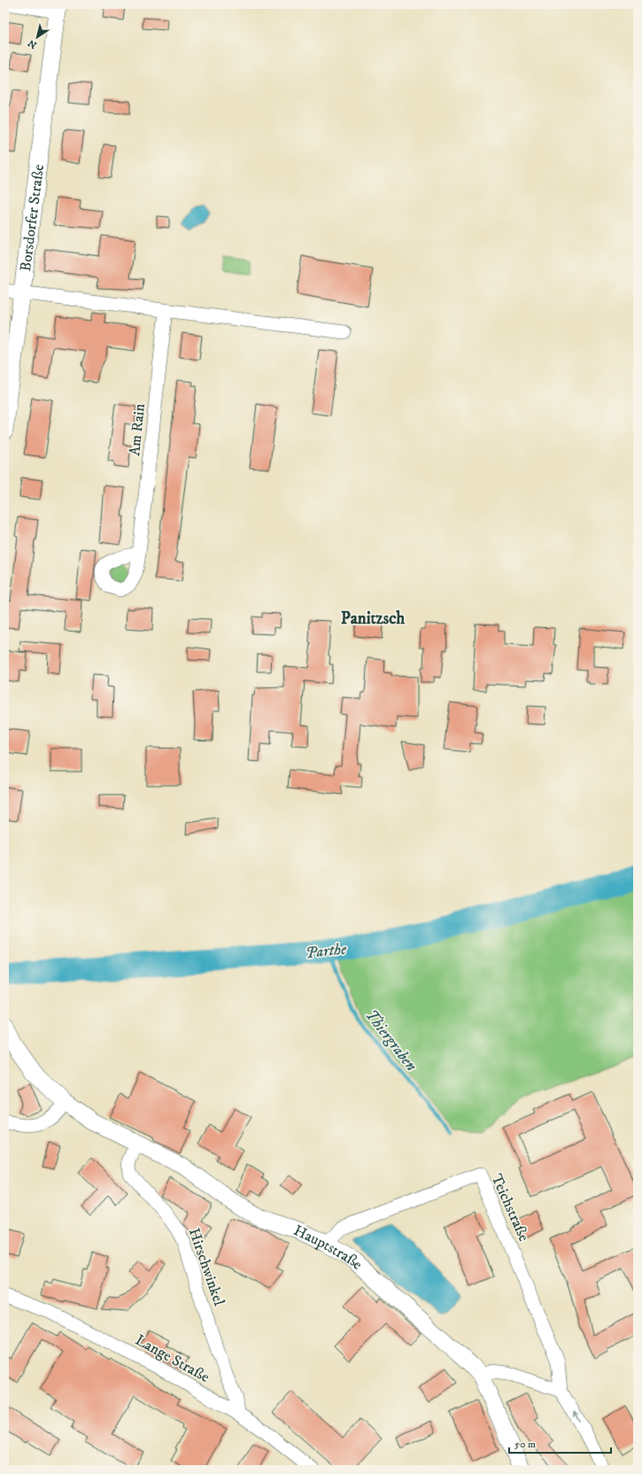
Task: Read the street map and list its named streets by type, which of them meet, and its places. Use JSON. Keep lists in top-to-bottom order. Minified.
{"streets":{"street":["Borsdorfer Straße","Am Rain","Teichstraße","Hauptstraße","Hirschwinkel","Lange Straße"]},"crossings":[["Teichstraße","Hauptstraße"],["Hauptstraße","Hirschwinkel"],["Hirschwinkel","Lange Straße"]],"districts":["Panitzsch"],"water":["Parthe","Thiergraben"],"scale_bar":"50 m","north":"bottom left"}
